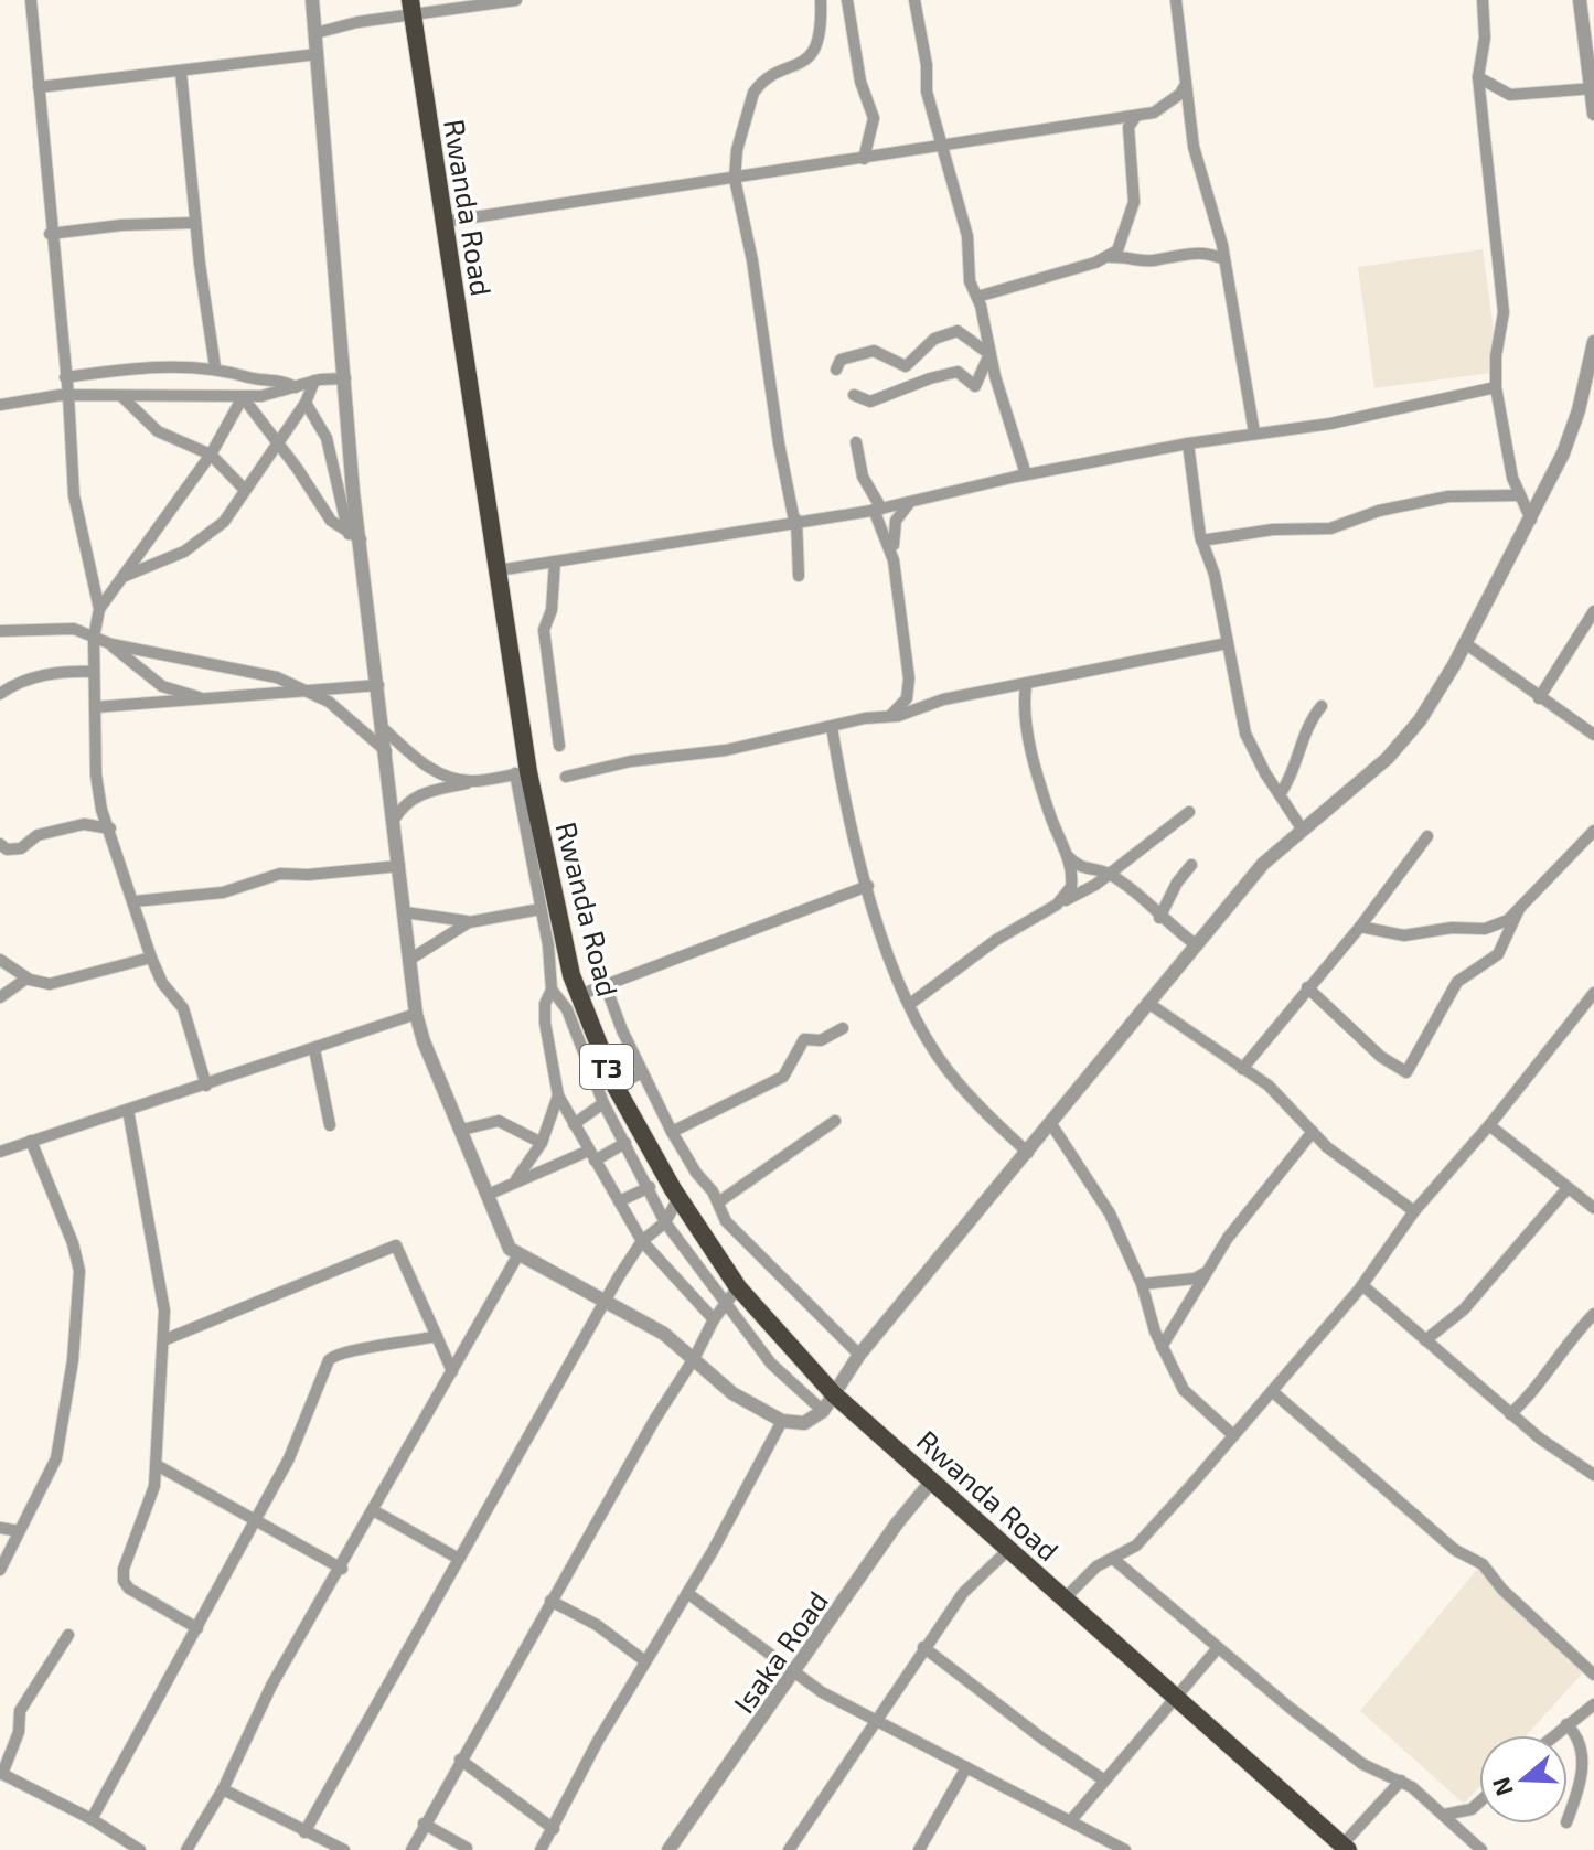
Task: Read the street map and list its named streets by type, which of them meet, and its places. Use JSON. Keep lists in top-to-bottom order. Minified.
{"streets":{"highway":["Rwanda Road","T3"],"street":["Isaka Road"]},"crossings":[["Rwanda Road","Isaka Road"]],"north":"left"}
